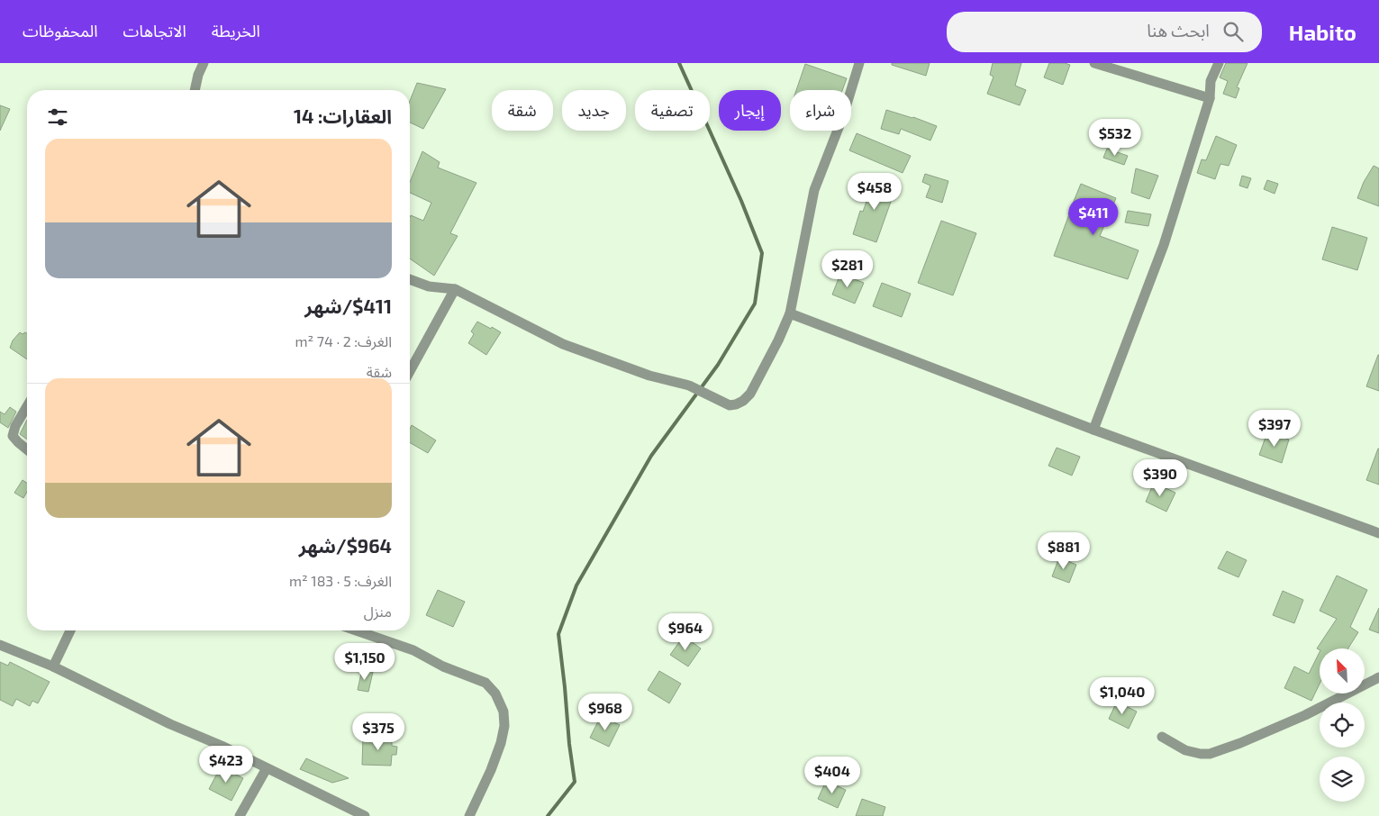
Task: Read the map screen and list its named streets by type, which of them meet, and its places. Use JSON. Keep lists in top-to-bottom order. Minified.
{"north":"top left","page":{"header":"Habito","search":"ابحث هنا","nav":["الخريطة","الاتجاهات","المحفوظات"],"chip":["شراء","إيجار","تصفية","جديد","شقة"],"heading":"العقارات: 14","price":["$532","$458","$411","$281","$397","$390","$881","$964","$1,150","$1,040","$968","$375","$423","$404"],"list":[{"name":"$411/شهر","note":"الغرف: 2 · 74 m² · شقة"},{"name":"$964/شهر","note":"الغرف: 5 · 183 m² · منزل"}]}}
